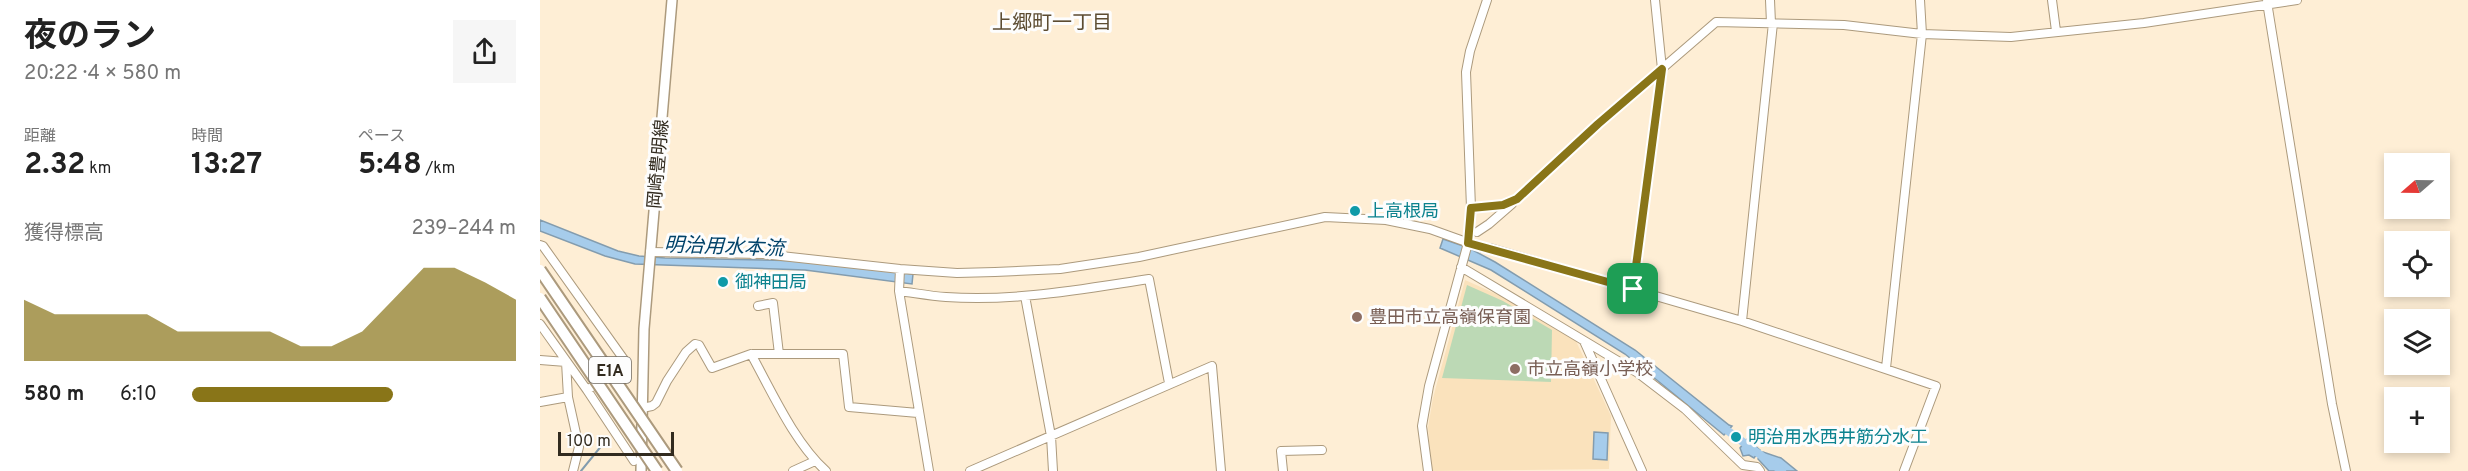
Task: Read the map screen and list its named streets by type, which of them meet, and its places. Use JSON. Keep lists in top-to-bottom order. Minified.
{"streets":{"highway":["E1A"],"main road":["岡崎豊明線"]},"districts":["上郷町一丁目"],"water":["明治用水本流"],"places":["上高根局","御神田局","豊田市立高嶺保育園","市立高嶺小学校","明治用水西井筋分水工"],"scale_bar":"100 m","north":"left","page":{"heading":["夜のラン","20:22 · 4 × 580 m"],"stats":[["距離","2.32 km"],["時間","13:27"],["ペース","5:48 /km"]],"map_buttons":"+","chart":["獲得標高","239–244 m"],"list":[{"name":"580 m","note":"6:10"}],"scale":"100 m"}}
